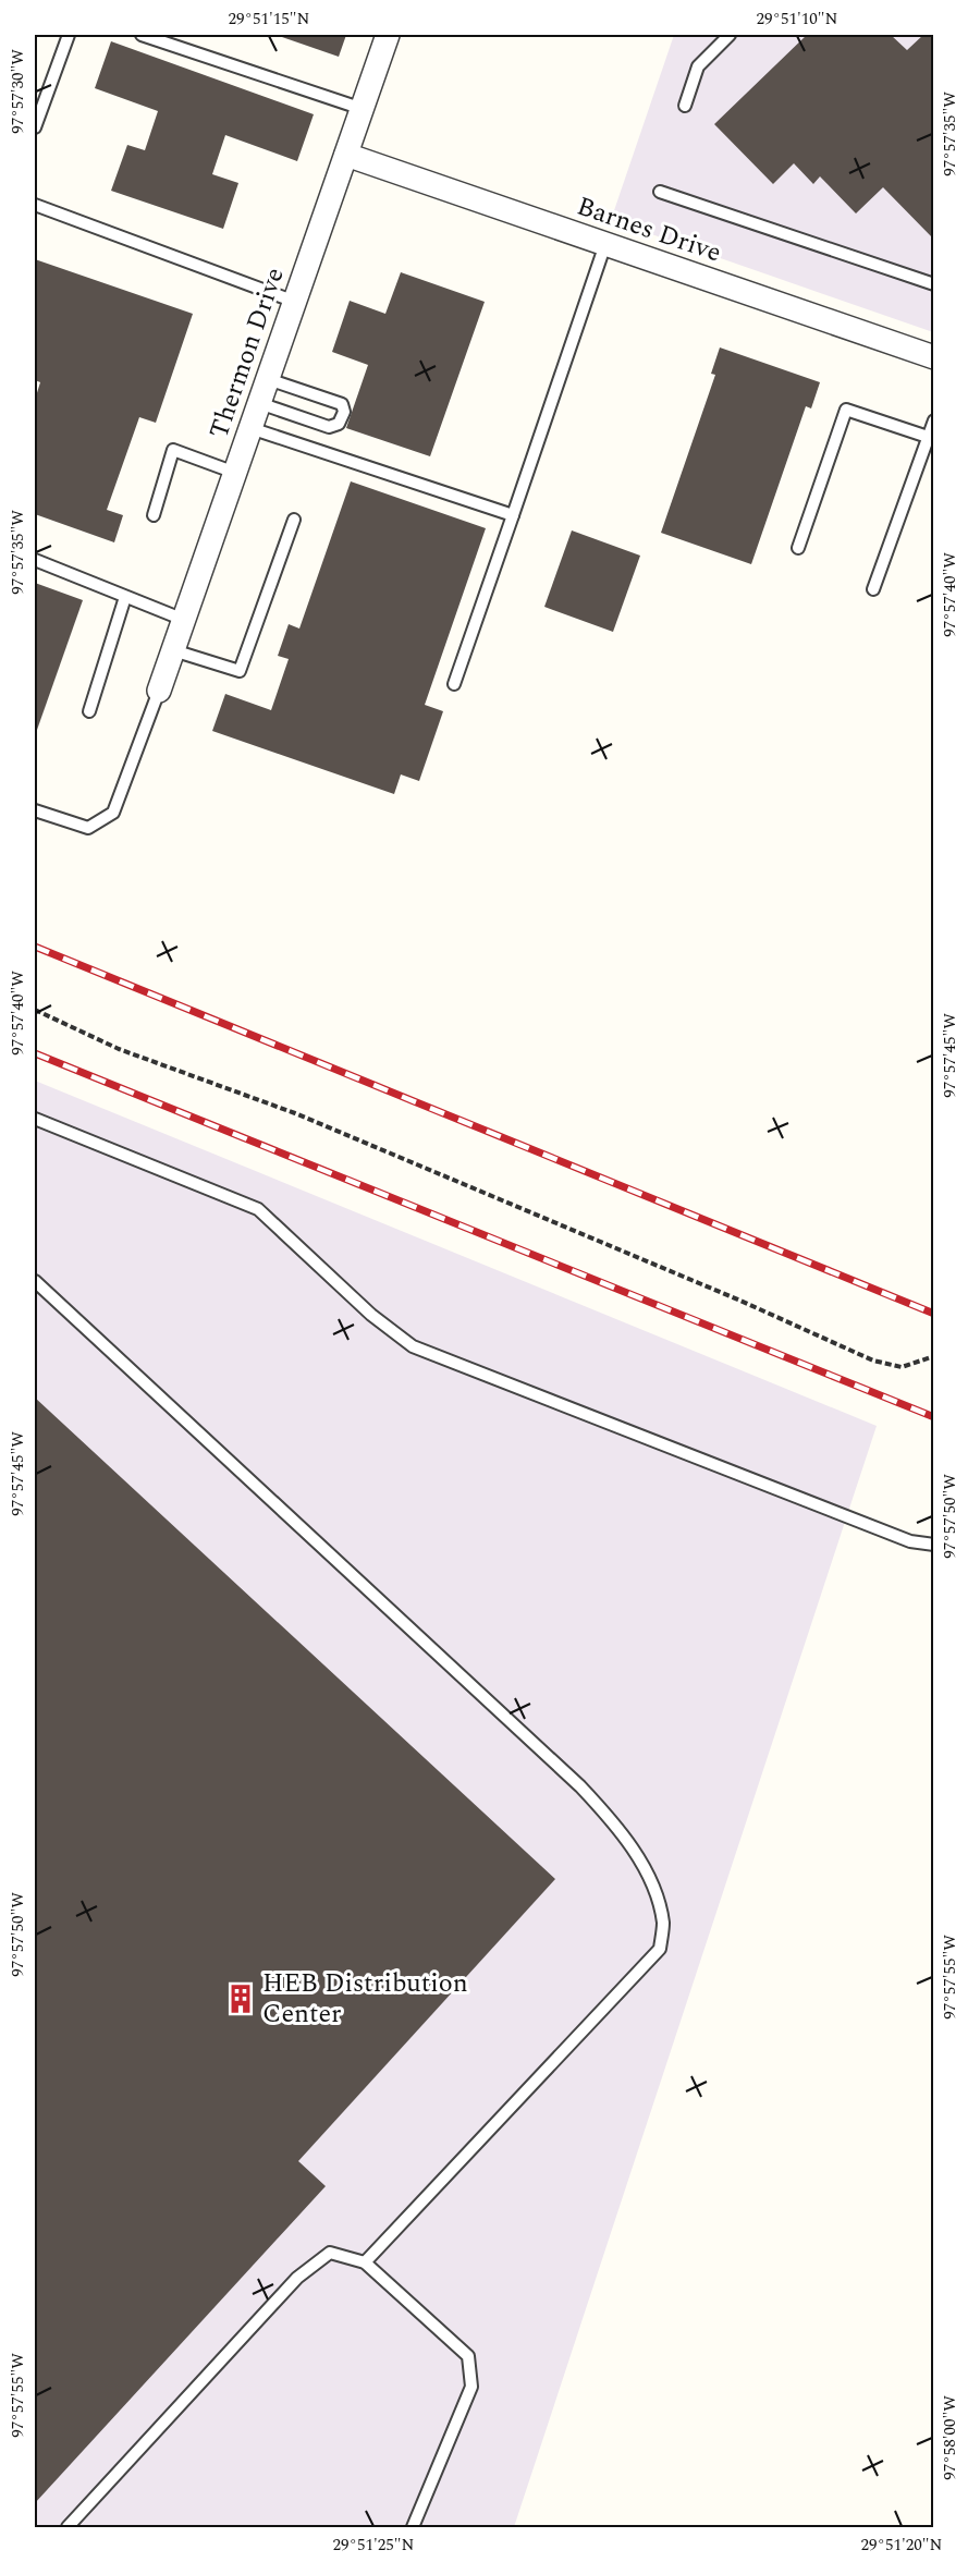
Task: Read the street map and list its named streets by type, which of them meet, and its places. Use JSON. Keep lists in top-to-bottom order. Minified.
{"streets":{"street":["Barnes Drive","Thermon Drive"]},"crossings":[["Barnes Drive","Thermon Drive"]],"places":{"building":["HEB Distribution Center"]},"coordinates":["29°51'15\"N","29°51'10\"N","97°57'30\"W","97°57'35\"W","97°57'40\"W","97°57'45\"W","97°57'50\"W","97°57'55\"W","97°58'00\"W","29°51'25\"N","29°51'20\"N"]}
